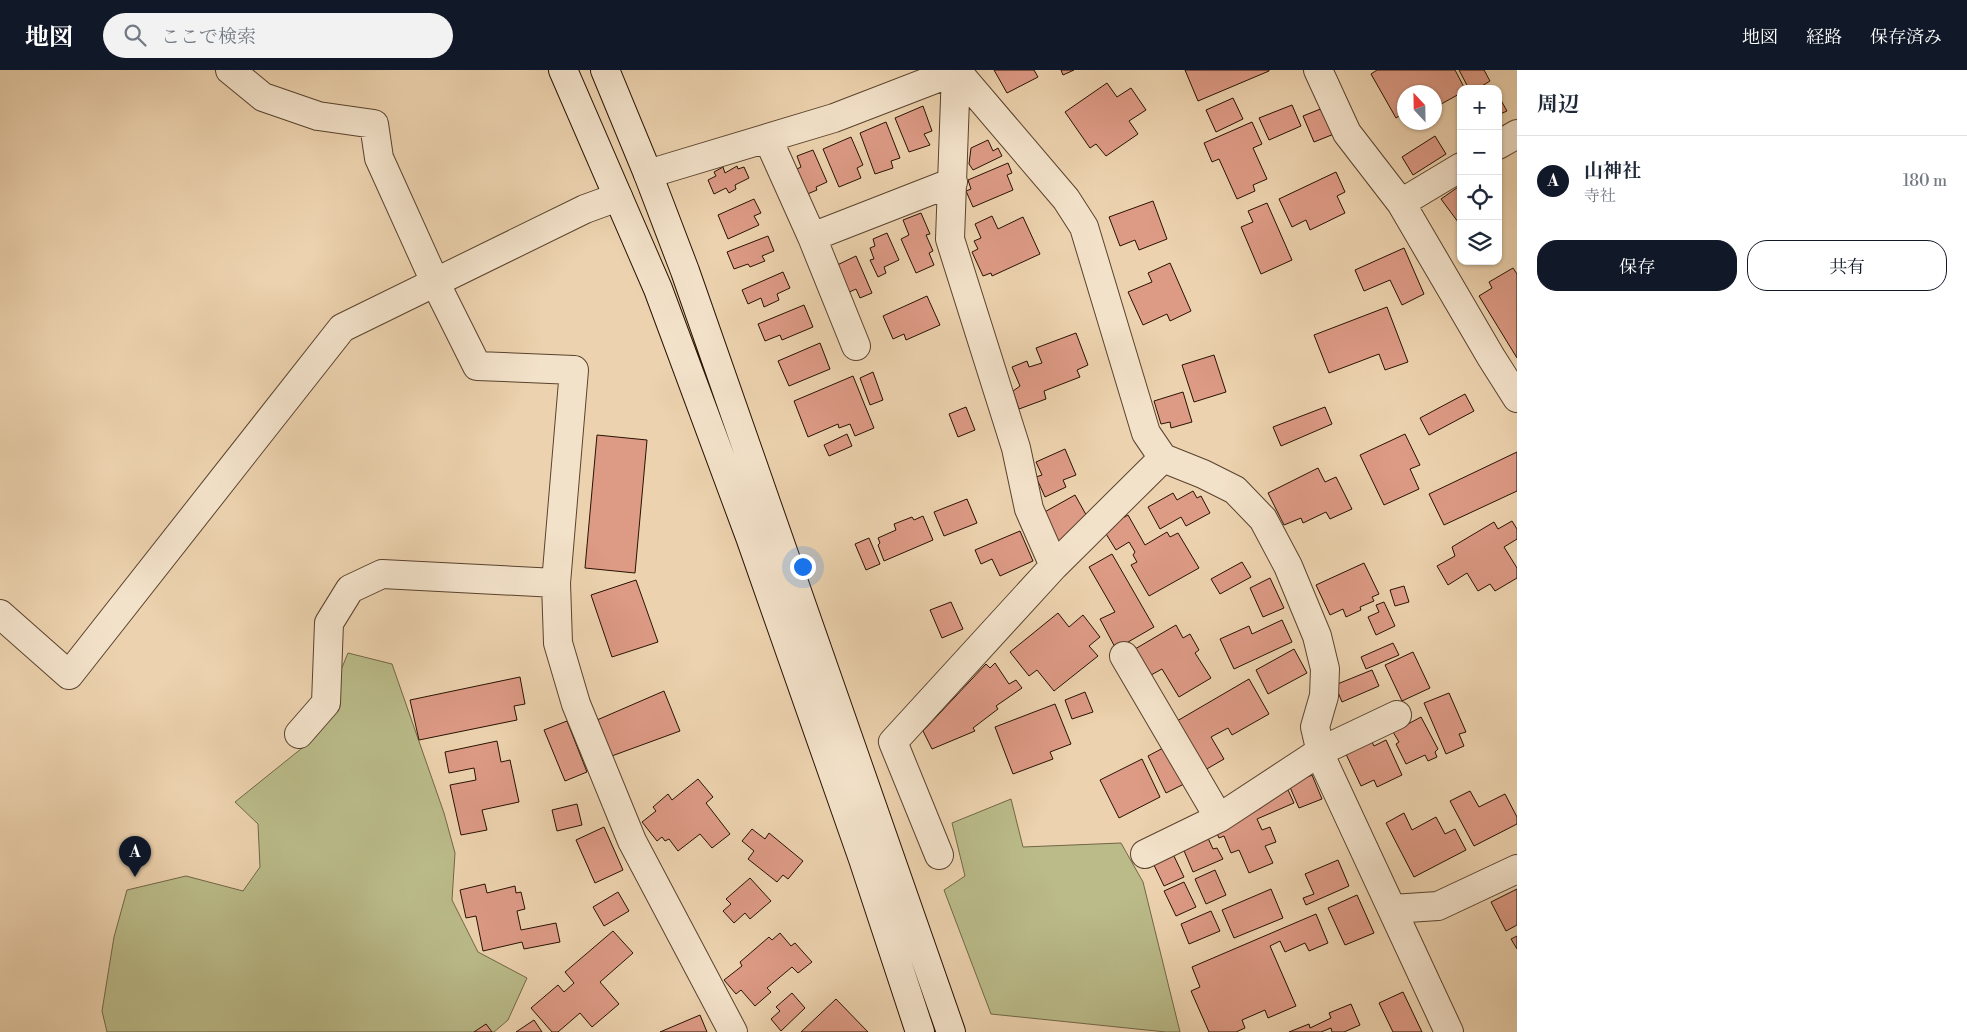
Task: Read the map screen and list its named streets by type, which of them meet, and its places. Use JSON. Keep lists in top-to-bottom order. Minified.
{"north":"top","page":{"header":"地図","search":"ここで検索","nav":["地図","経路","保存済み"],"heading":"周辺","map_buttons":["+","−"],"list":[{"mark":"A","name":"山神社","note":"寺社","value":"180 m"}],"buttons":["保存","共有"],"pins":"A"}}
